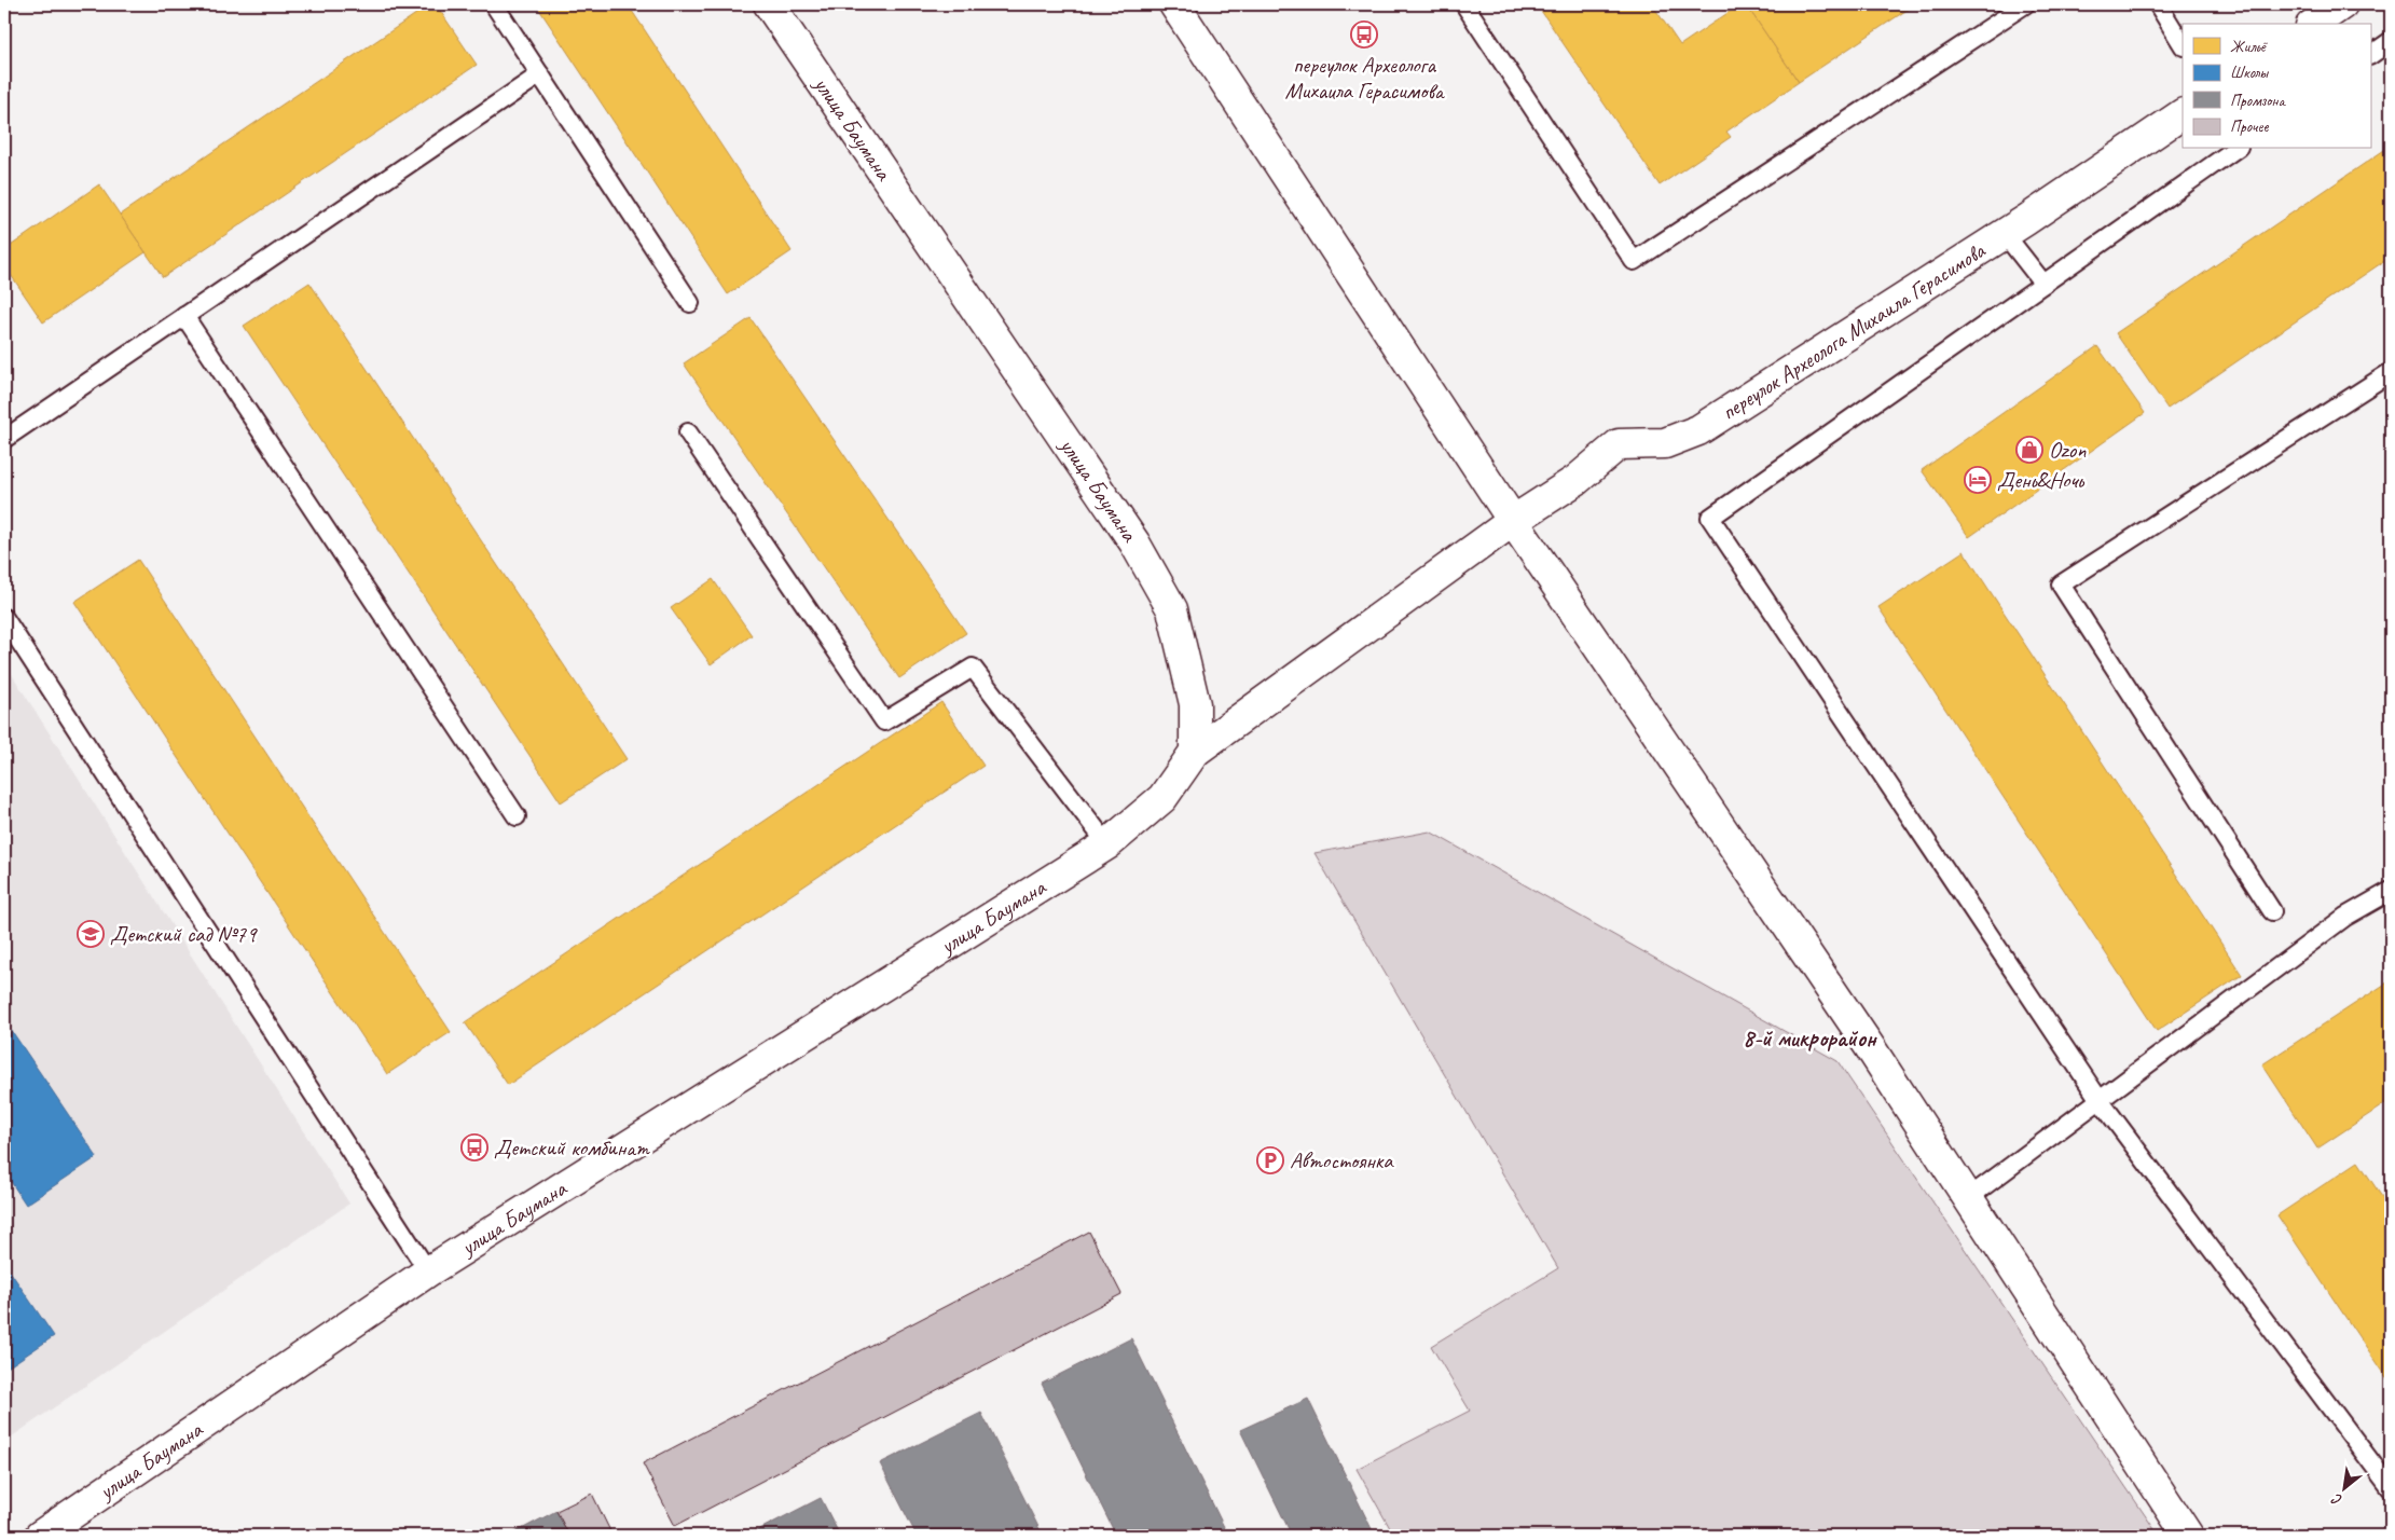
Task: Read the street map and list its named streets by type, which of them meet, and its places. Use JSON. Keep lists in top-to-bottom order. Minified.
{"streets":{"street":["улица Баумана","переулок Археолога Михаила Герасимова"]},"crossings":[["улица Баумана","переулок Археолога Михаила Герасимова"]],"districts":["8-й микрорайон"],"places":{"bus stop":["переулок Археолога Михаила Герасимова","Детский комбинат"],"shop":["Ozon"],"hotel":["День&Ночь"],"school or university":["Детский сад №79"],"parking":["Автостоянка"]},"legend":["Жильё","Школы","Промзона","Прочее"],"north":"bottom left"}
